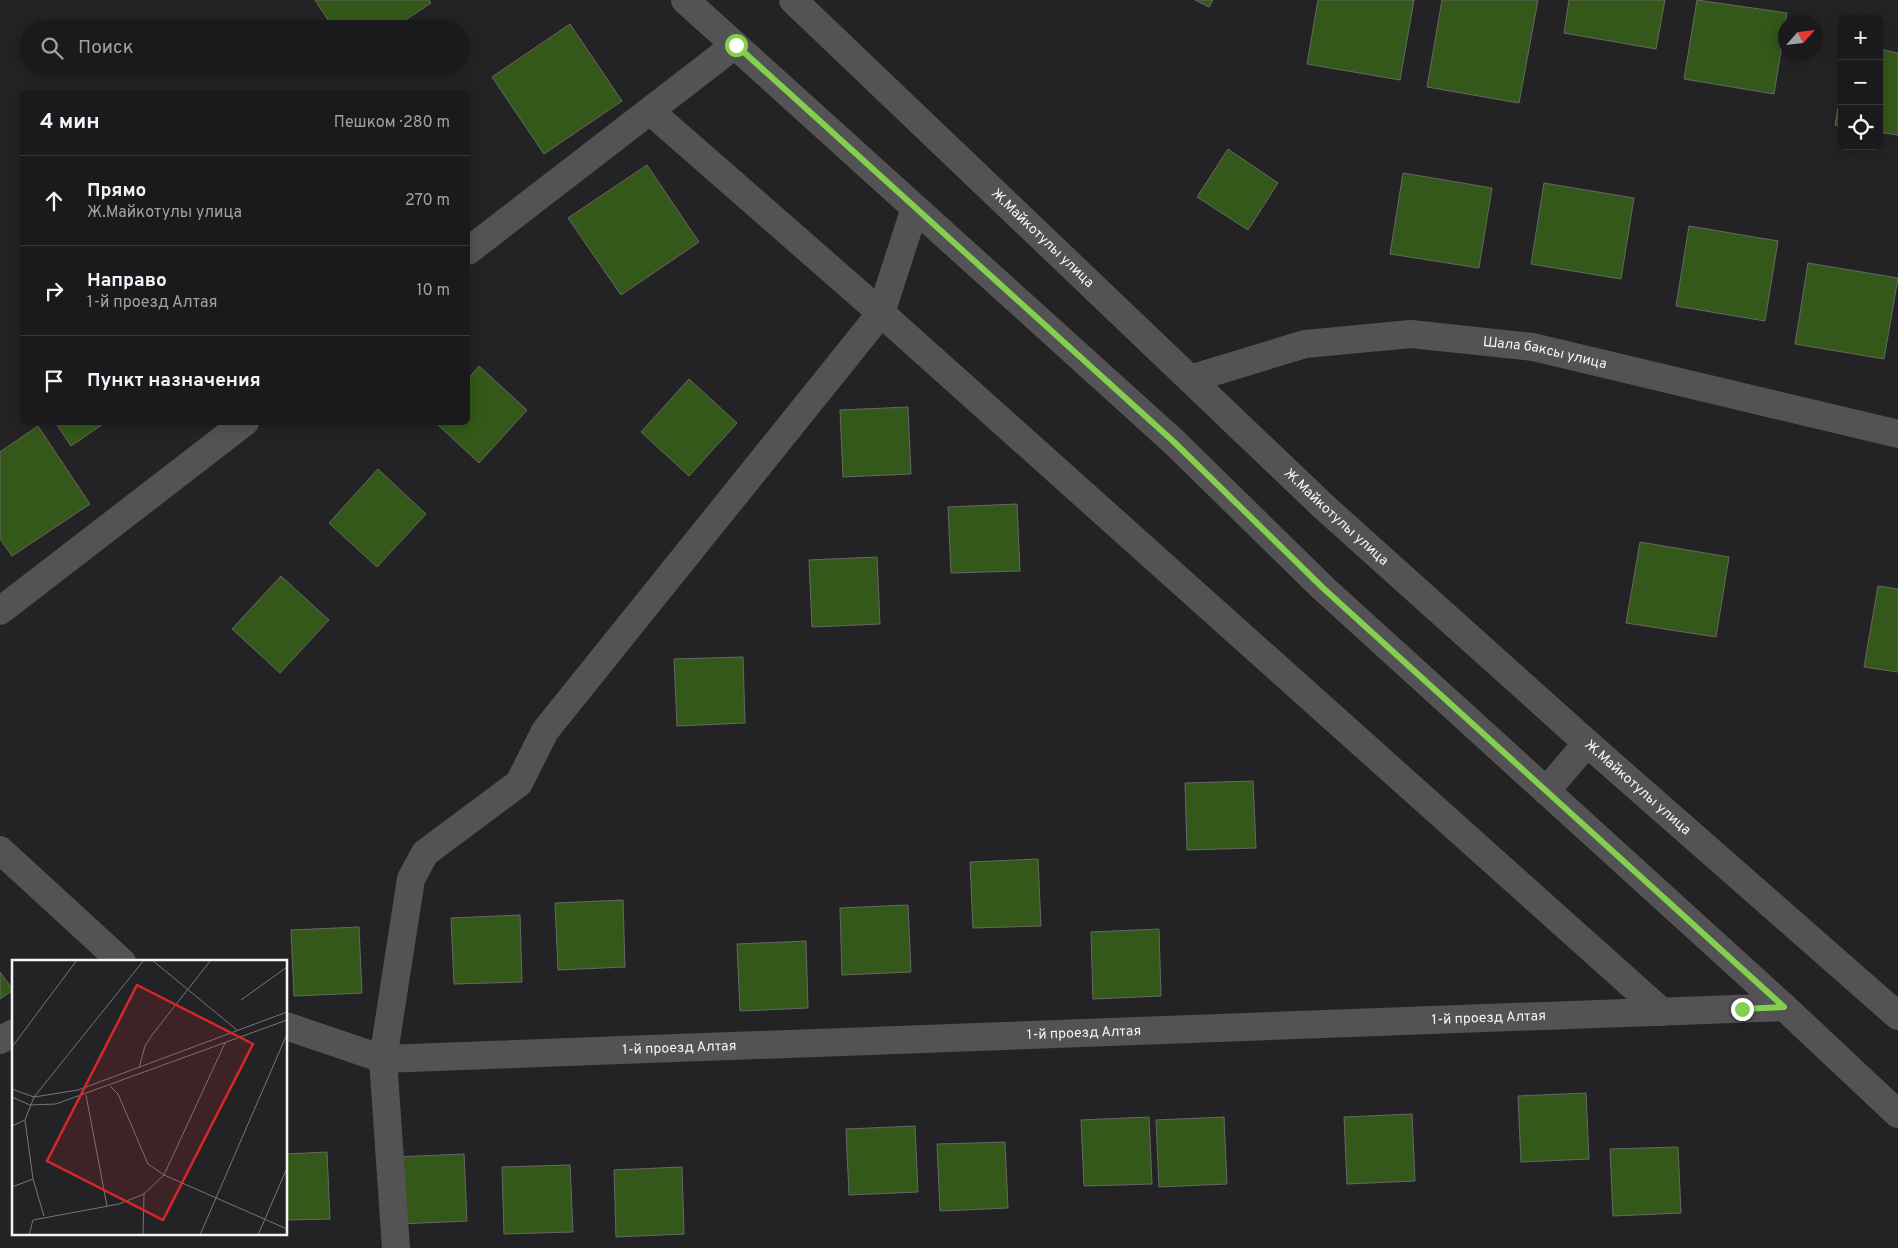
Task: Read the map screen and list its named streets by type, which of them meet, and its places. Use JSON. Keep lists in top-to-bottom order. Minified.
{"streets":{"street":["Ж.Майкотулы улица","Шала баксы улица","1-й проезд Алтая"]},"crossings":[["Ж.Майкотулы улица","Шала баксы улица"]],"north":"top right","page":{"map_buttons":["+","−"],"search":"Поиск","heading":["4 мин","Пешком · 280 m"],"list":[["Прямо","Ж.Майкотулы улица","270 m"],["Направо","1-й проезд Алтая","10 m"],"Пункт назначения"]}}
